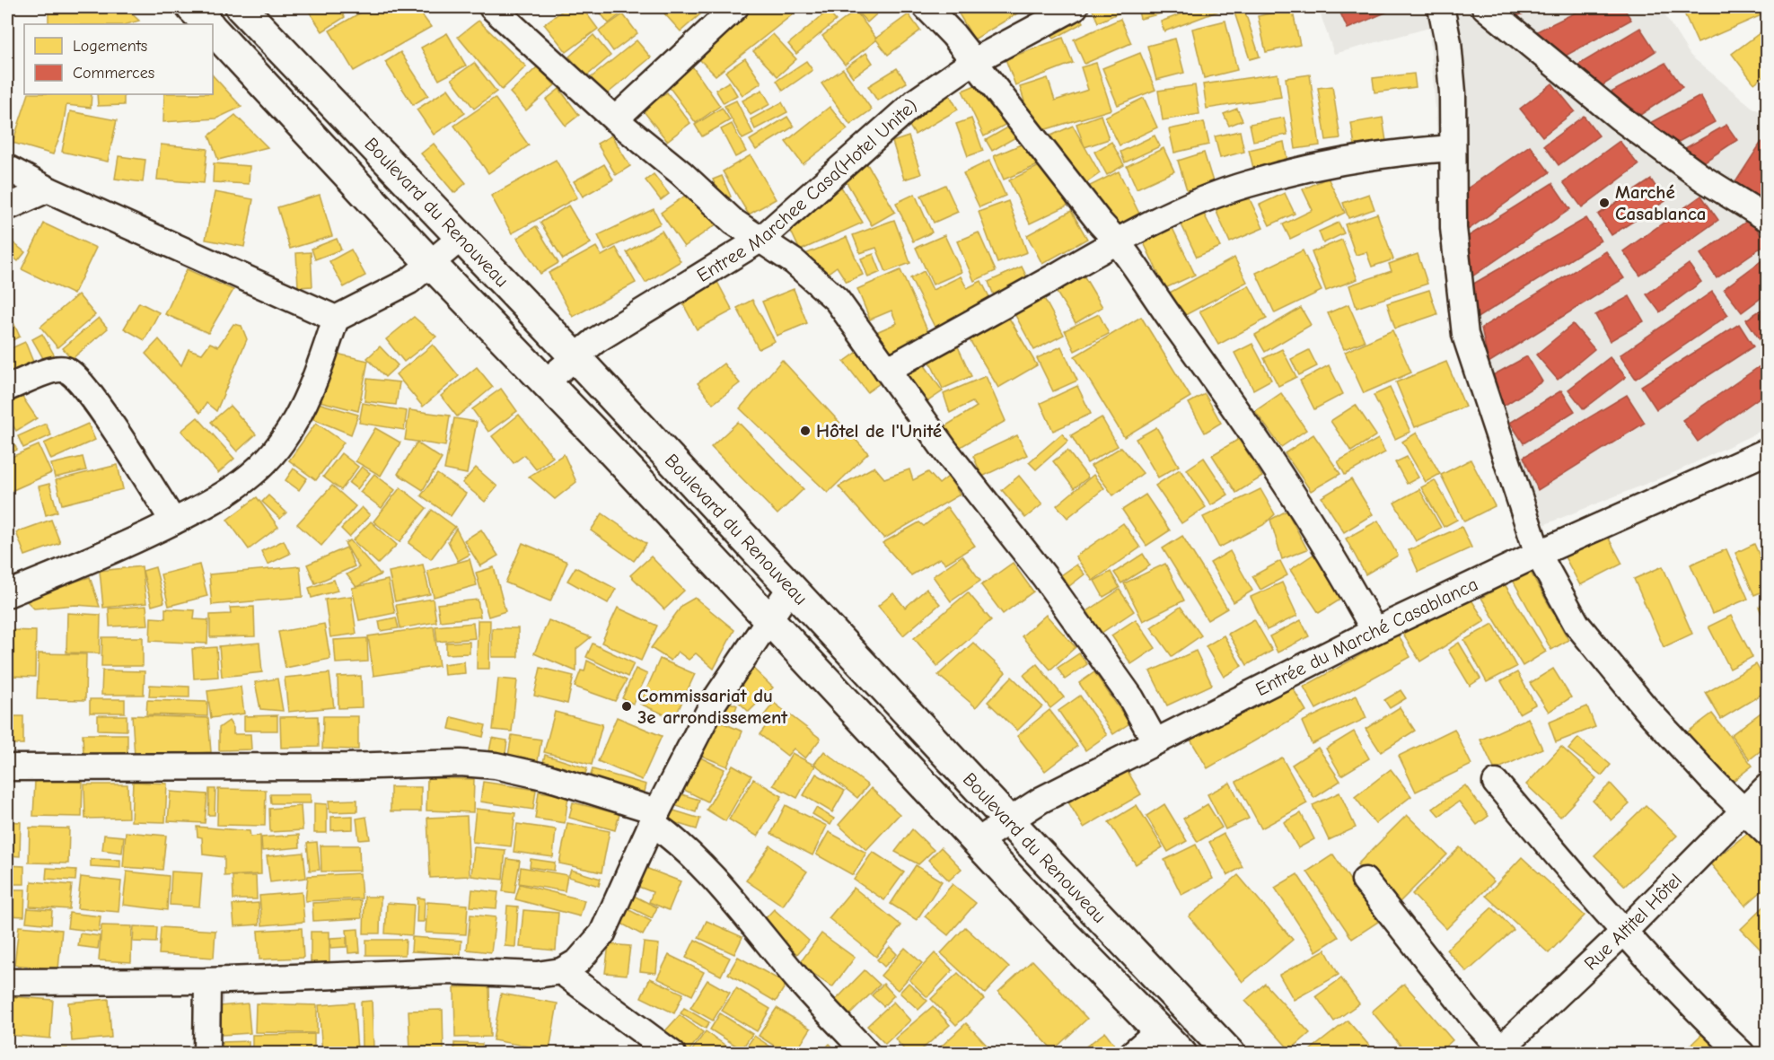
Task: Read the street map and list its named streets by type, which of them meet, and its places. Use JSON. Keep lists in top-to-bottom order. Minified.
{"streets":{"highway":["Boulevard du Renouveau"],"street":["Entree Marchee Casa(Hotel Unite)","Entrée du Marché Casablanca","Rue Altitel Hôtel"]},"crossings":[["Entree Marchee Casa(Hotel Unite)","Boulevard du Renouveau"],["Boulevard du Renouveau","Entrée du Marché Casablanca"]],"places":["Marché Casablanca","Hôtel de l'Unité","Commissariat du 3e arrondissement"],"legend":["Logements","Commerces"]}
